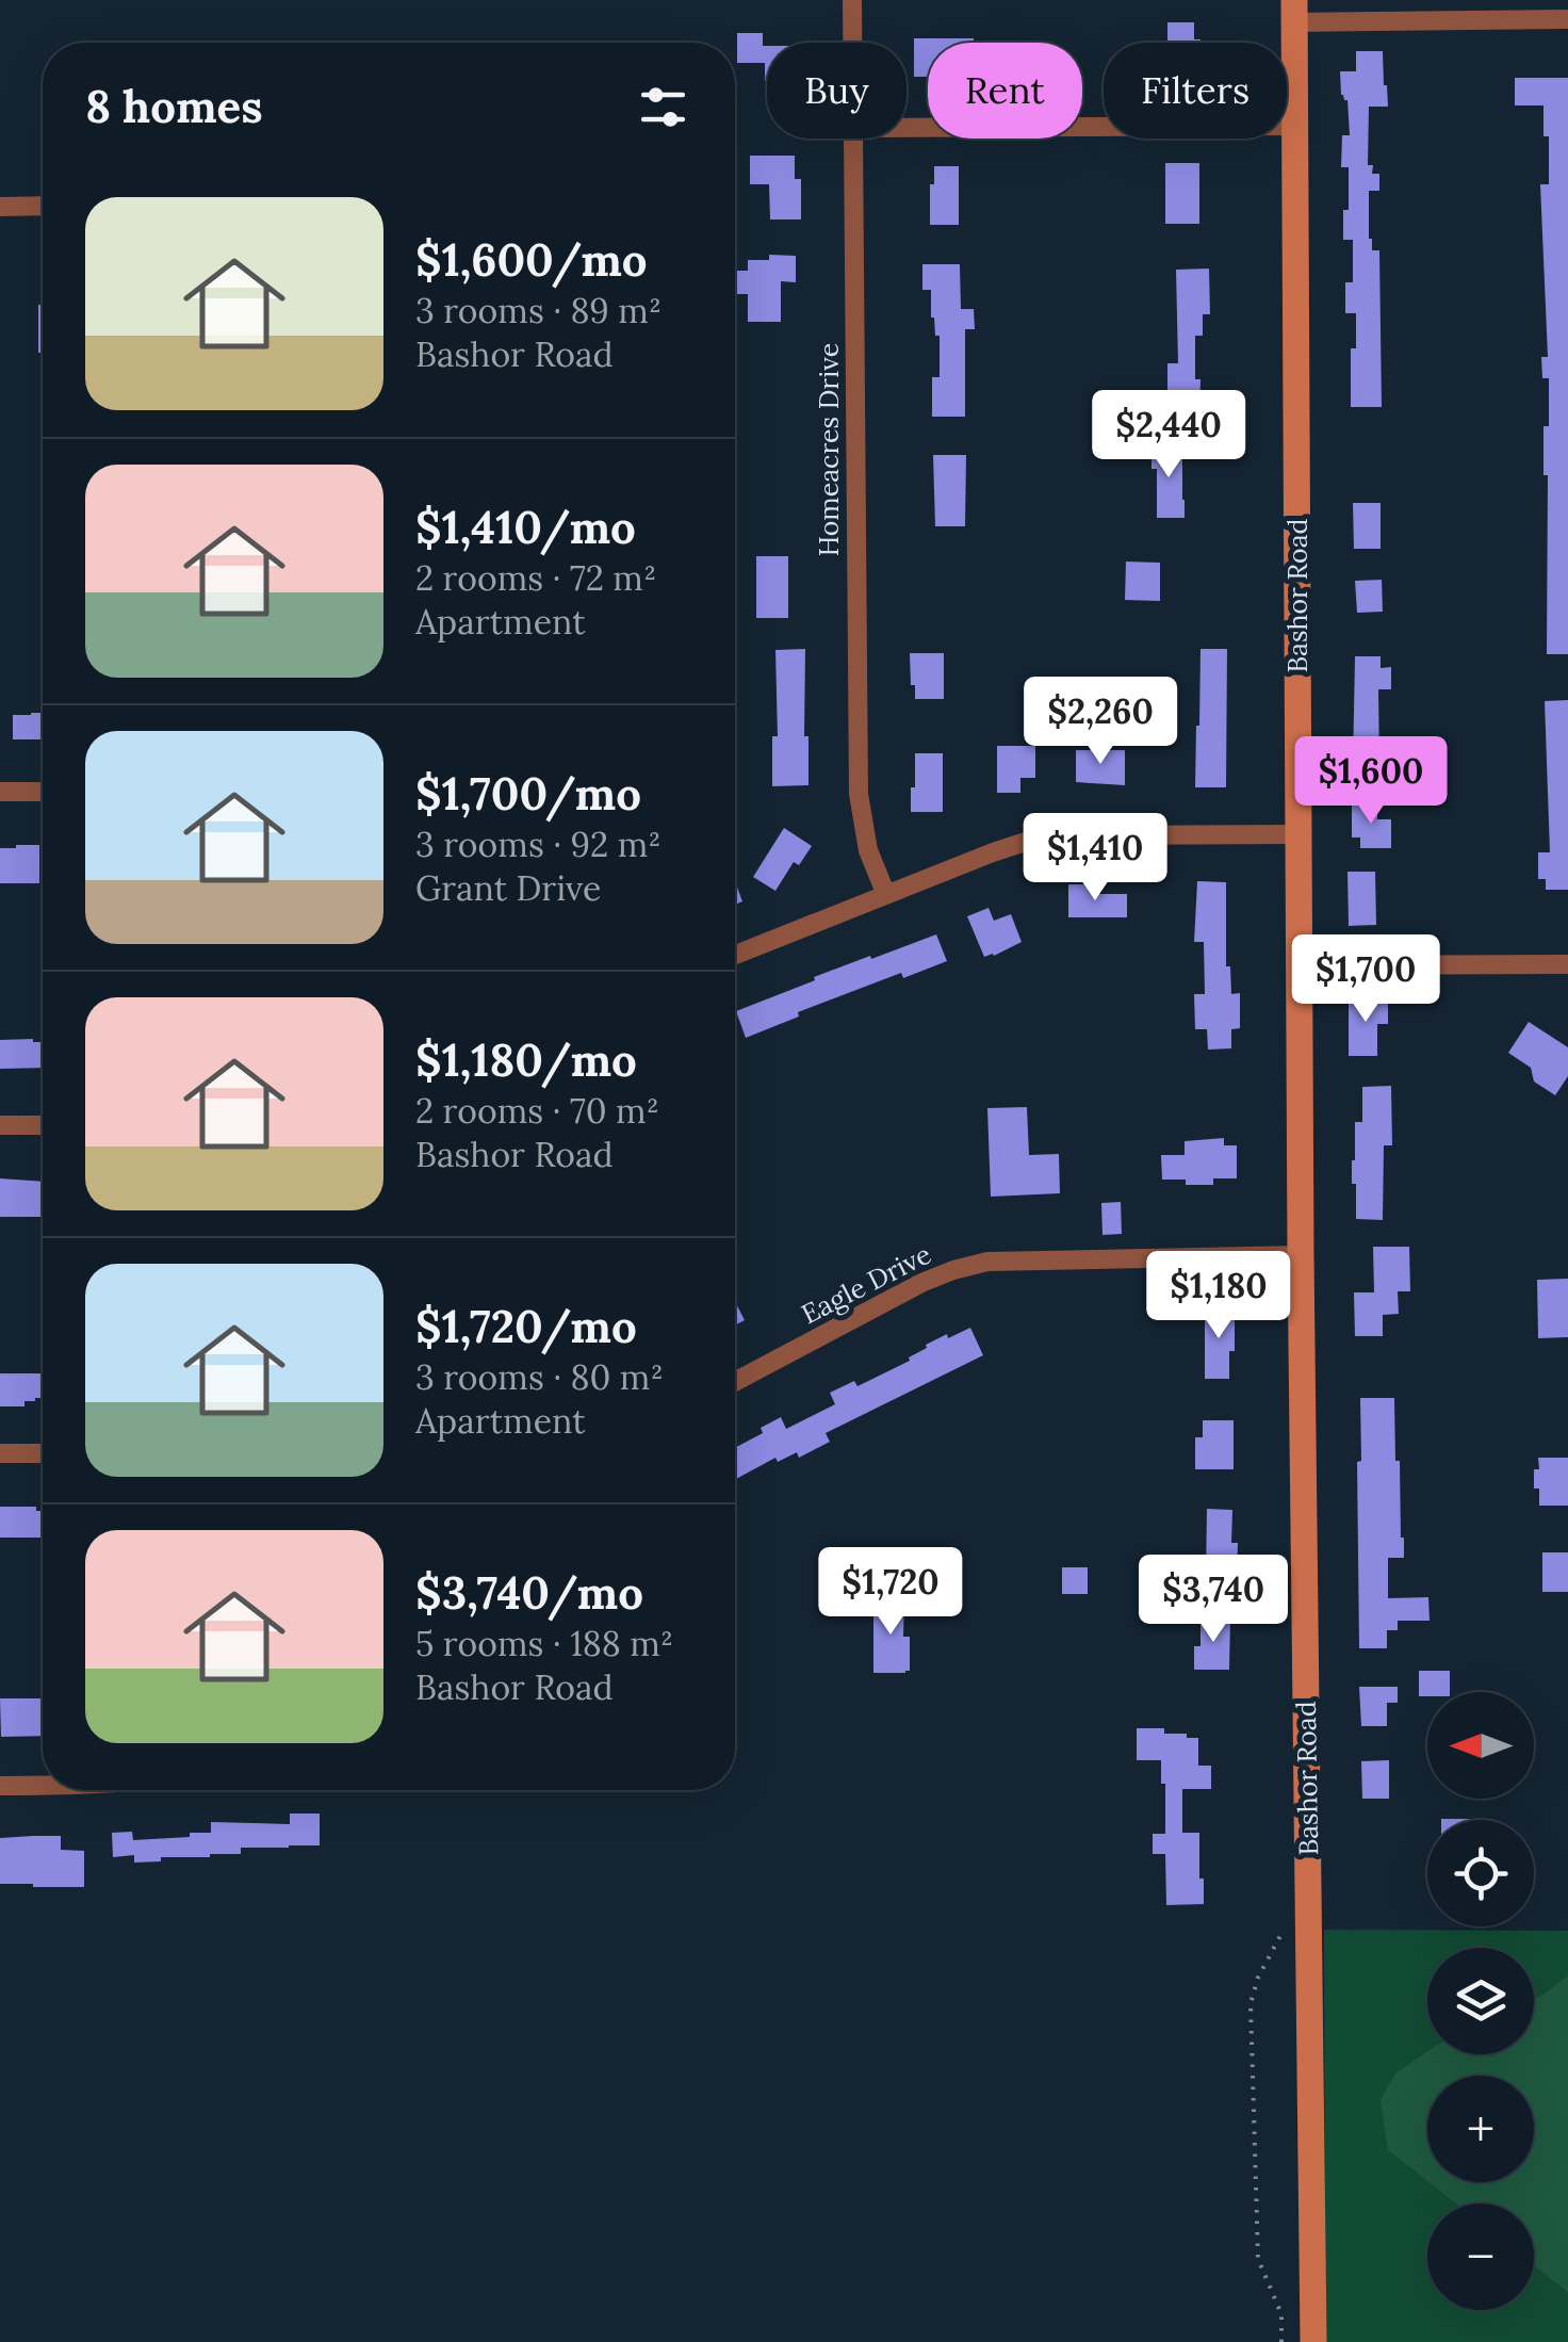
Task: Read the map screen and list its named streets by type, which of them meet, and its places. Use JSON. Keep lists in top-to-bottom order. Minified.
{"streets":{"street":["Homeacres Drive","Bashor Road","Eagle Drive"]},"crossings":[["Bashor Road","Eagle Drive"]],"north":"left","page":{"chip":["Buy","Rent","Filters"],"heading":"8 homes","list":[{"name":"$1,600/mo","note":"3 rooms · 89 m² · Bashor Road"},{"name":"$1,410/mo","note":"2 rooms · 72 m² · Apartment"},{"name":"$1,700/mo","note":"3 rooms · 92 m² · Grant Drive"},{"name":"$1,180/mo","note":"2 rooms · 70 m² · Bashor Road"},{"name":"$1,720/mo","note":"3 rooms · 80 m² · Apartment"},{"name":"$3,740/mo","note":"5 rooms · 188 m² · Bashor Road"}],"price":["$2,440","$2,260","$1,600","$1,410","$1,700","$1,180","$1,720","$3,740"],"map_buttons":["+","−"]}}
